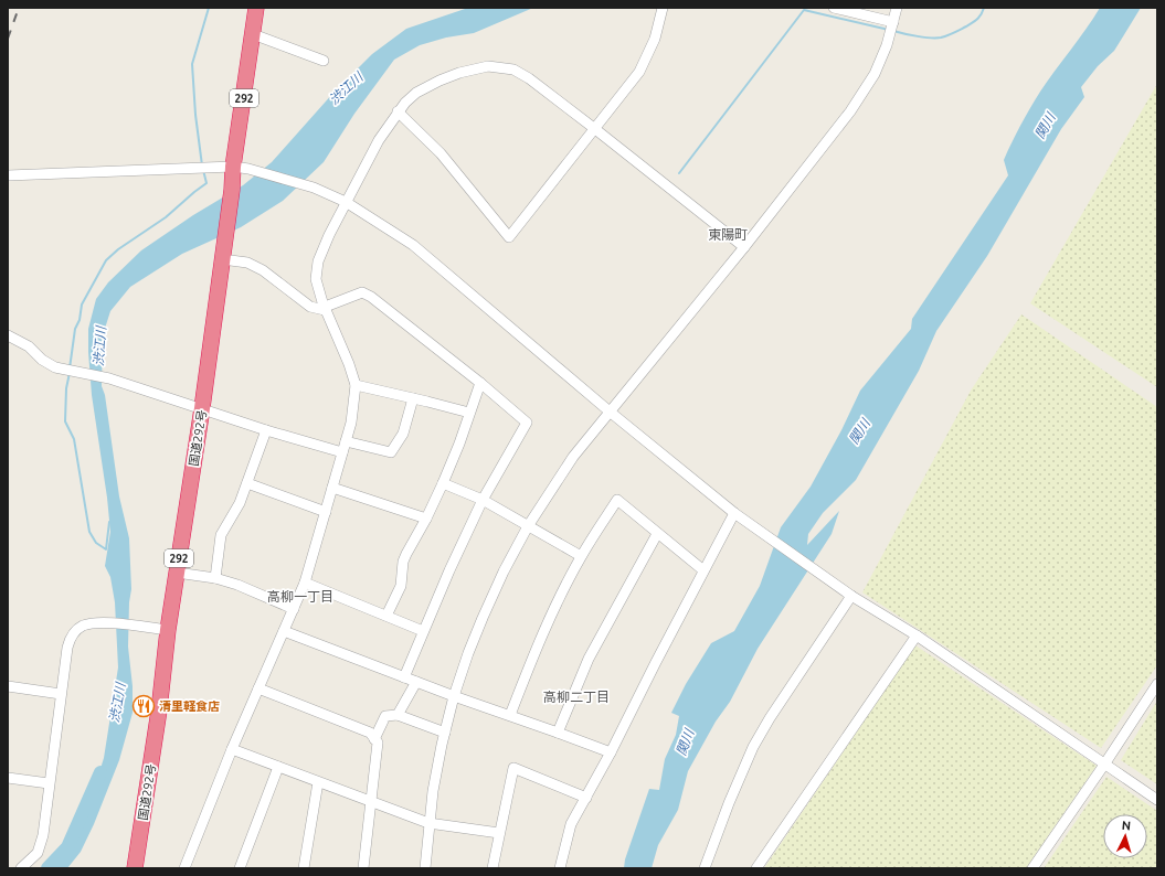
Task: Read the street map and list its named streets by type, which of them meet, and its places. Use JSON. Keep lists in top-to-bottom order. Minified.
{"streets":{"highway":["292","国道292号"]},"districts":["東陽町","高柳一丁目","高柳二丁目"],"water":["渋江川","関川"],"places":{"restaurant":["清里軽食店"]},"north":"top"}
